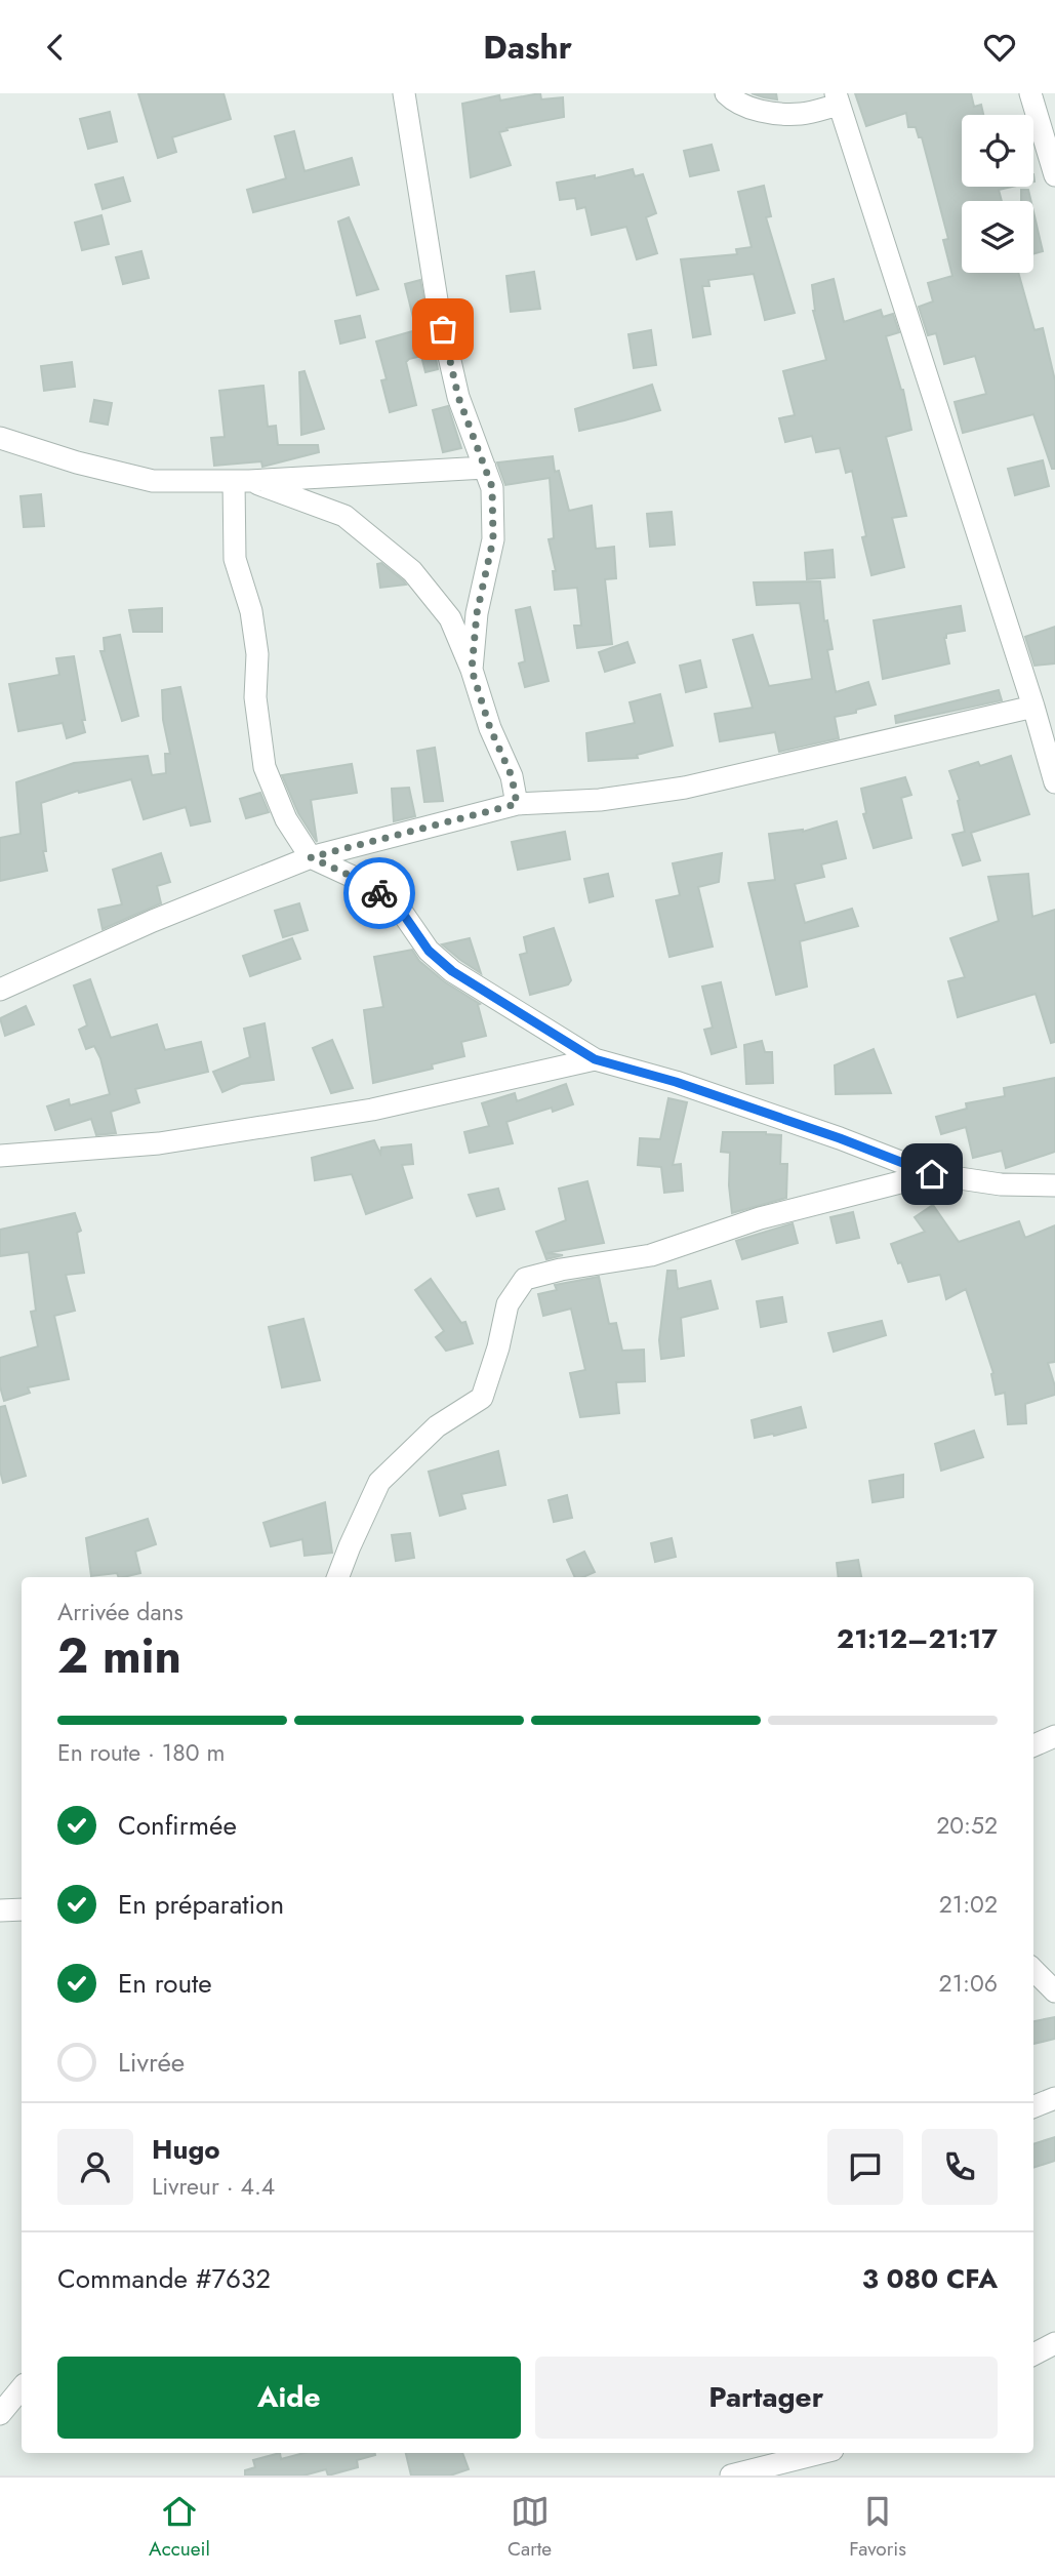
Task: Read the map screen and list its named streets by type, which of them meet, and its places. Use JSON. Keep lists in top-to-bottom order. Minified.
{"page":{"header":"Dashr","heading":["2 min","Arrivée dans","21:12–21:17"],"panel":["Hugo","Livreur · 4.4","Commande #7632","3 080 CFA"],"bar":"En route · 180 m","list":[["Confirmée","20:52"],["En préparation","21:02"],["En route","21:06"],"Livrée"],"buttons":["Aide","Partager"],"tabs":["Accueil","Carte","Favoris"]}}
